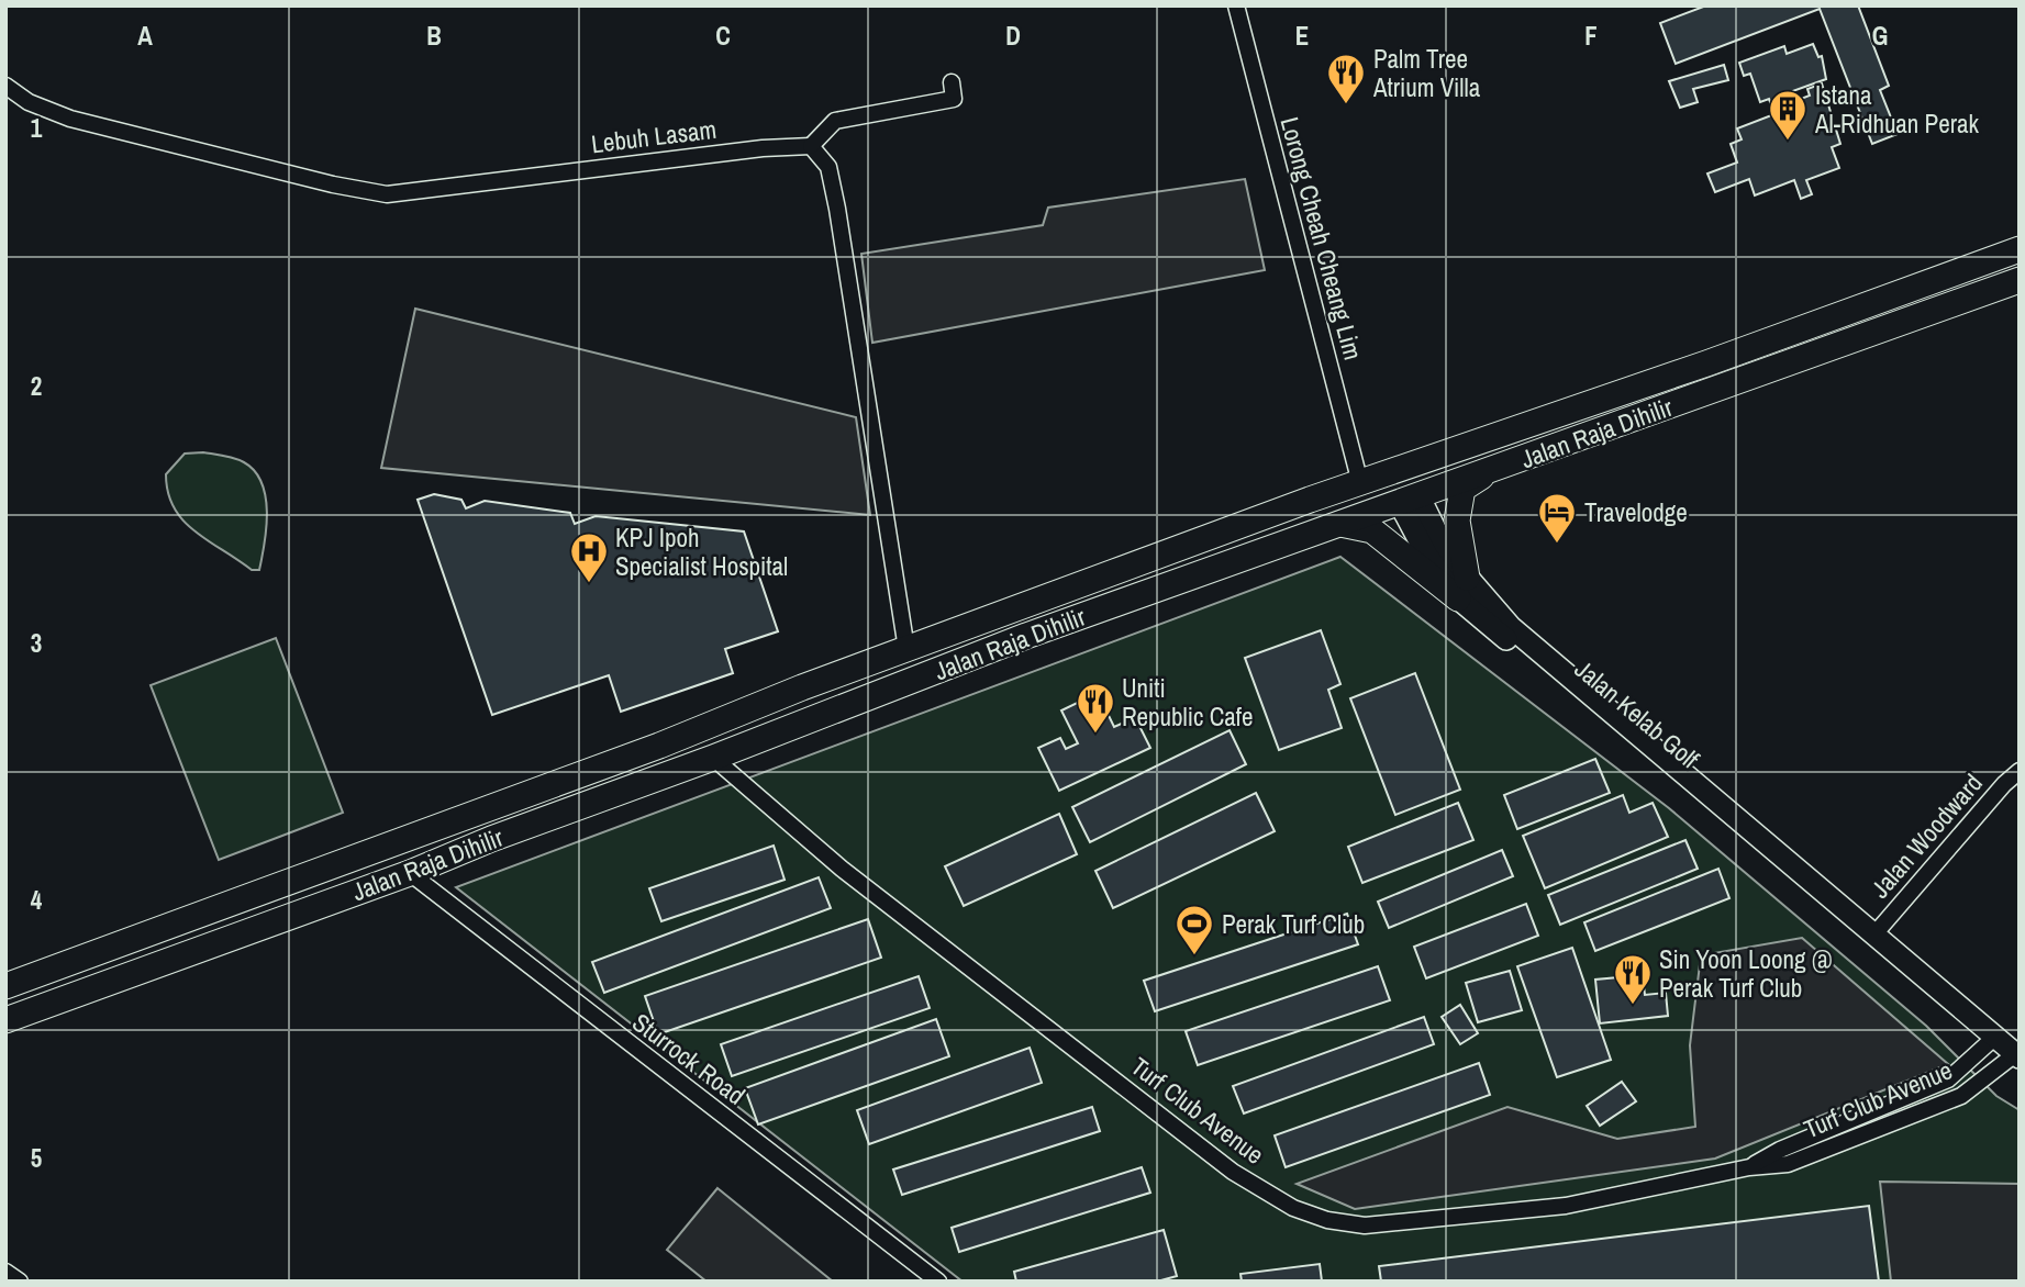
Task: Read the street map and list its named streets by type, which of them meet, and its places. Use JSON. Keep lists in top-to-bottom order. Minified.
{"streets":{"main road":["Jalan Raja Dihilir"],"street":["Lebuh Lasam","Lorong Cheah Cheang Lim","Jalan Kelab Golf","Jalan Woodward","Sturrock Road","Turf Club Avenue"]},"crossings":[["Lorong Cheah Cheang Lim","Jalan Raja Dihilir"],["Jalan Raja Dihilir","Sturrock Road"],["Jalan Raja Dihilir","Turf Club Avenue"],["Jalan Kelab Golf","Jalan Woodward"],["Jalan Kelab Golf","Turf Club Avenue"]],"places":{"restaurant":["Palm Tree Atrium Villa","Uniti Republic Cafe","Sin Yoon Loong @ Perak Turf Club"],"building":["Istana Al-Ridhuan Perak"],"hotel":["Travelodge"],"hospital":["KPJ Ipoh Specialist Hospital"],"sports":["Perak Turf Club"]},"grid":{"columns":["A","B","C","D","E","F","G"],"rows":["1","2","3","4","5"]}}
